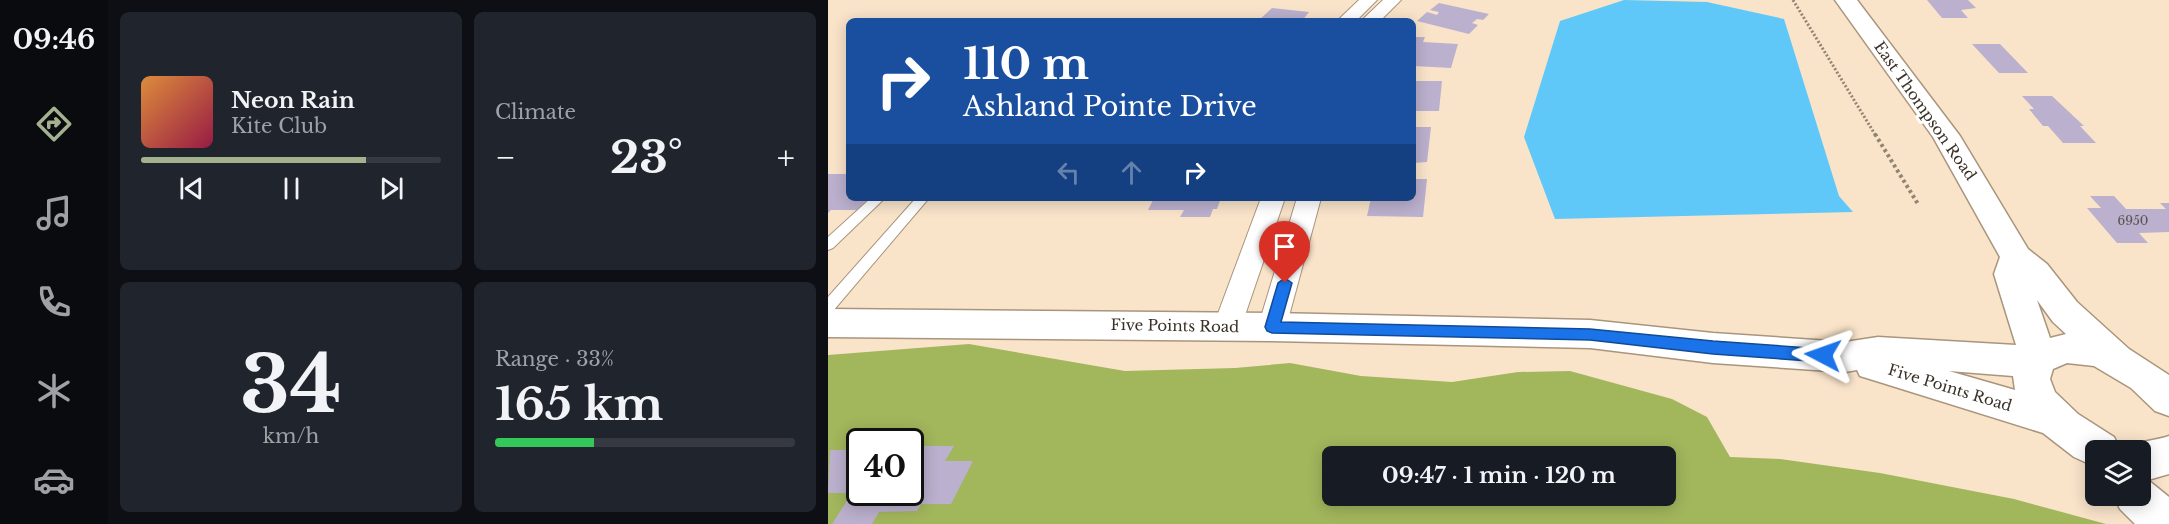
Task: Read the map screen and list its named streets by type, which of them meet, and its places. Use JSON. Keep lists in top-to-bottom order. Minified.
{"streets":{"street":["East Thompson Road","Five Points Road"]},"house_numbers":["6950"],"page":{"tabs":"09:46","tile":["Climate",["34","km/h"],["Range · 33%","165 km"]],"turn":["110 m","Ashland Pointe Drive"],"song":["Neon Rain","Kite Club"],"heat":["−","23°","+"],"limit":"40","trip":"09:47 · 1 min · 120 m"}}
